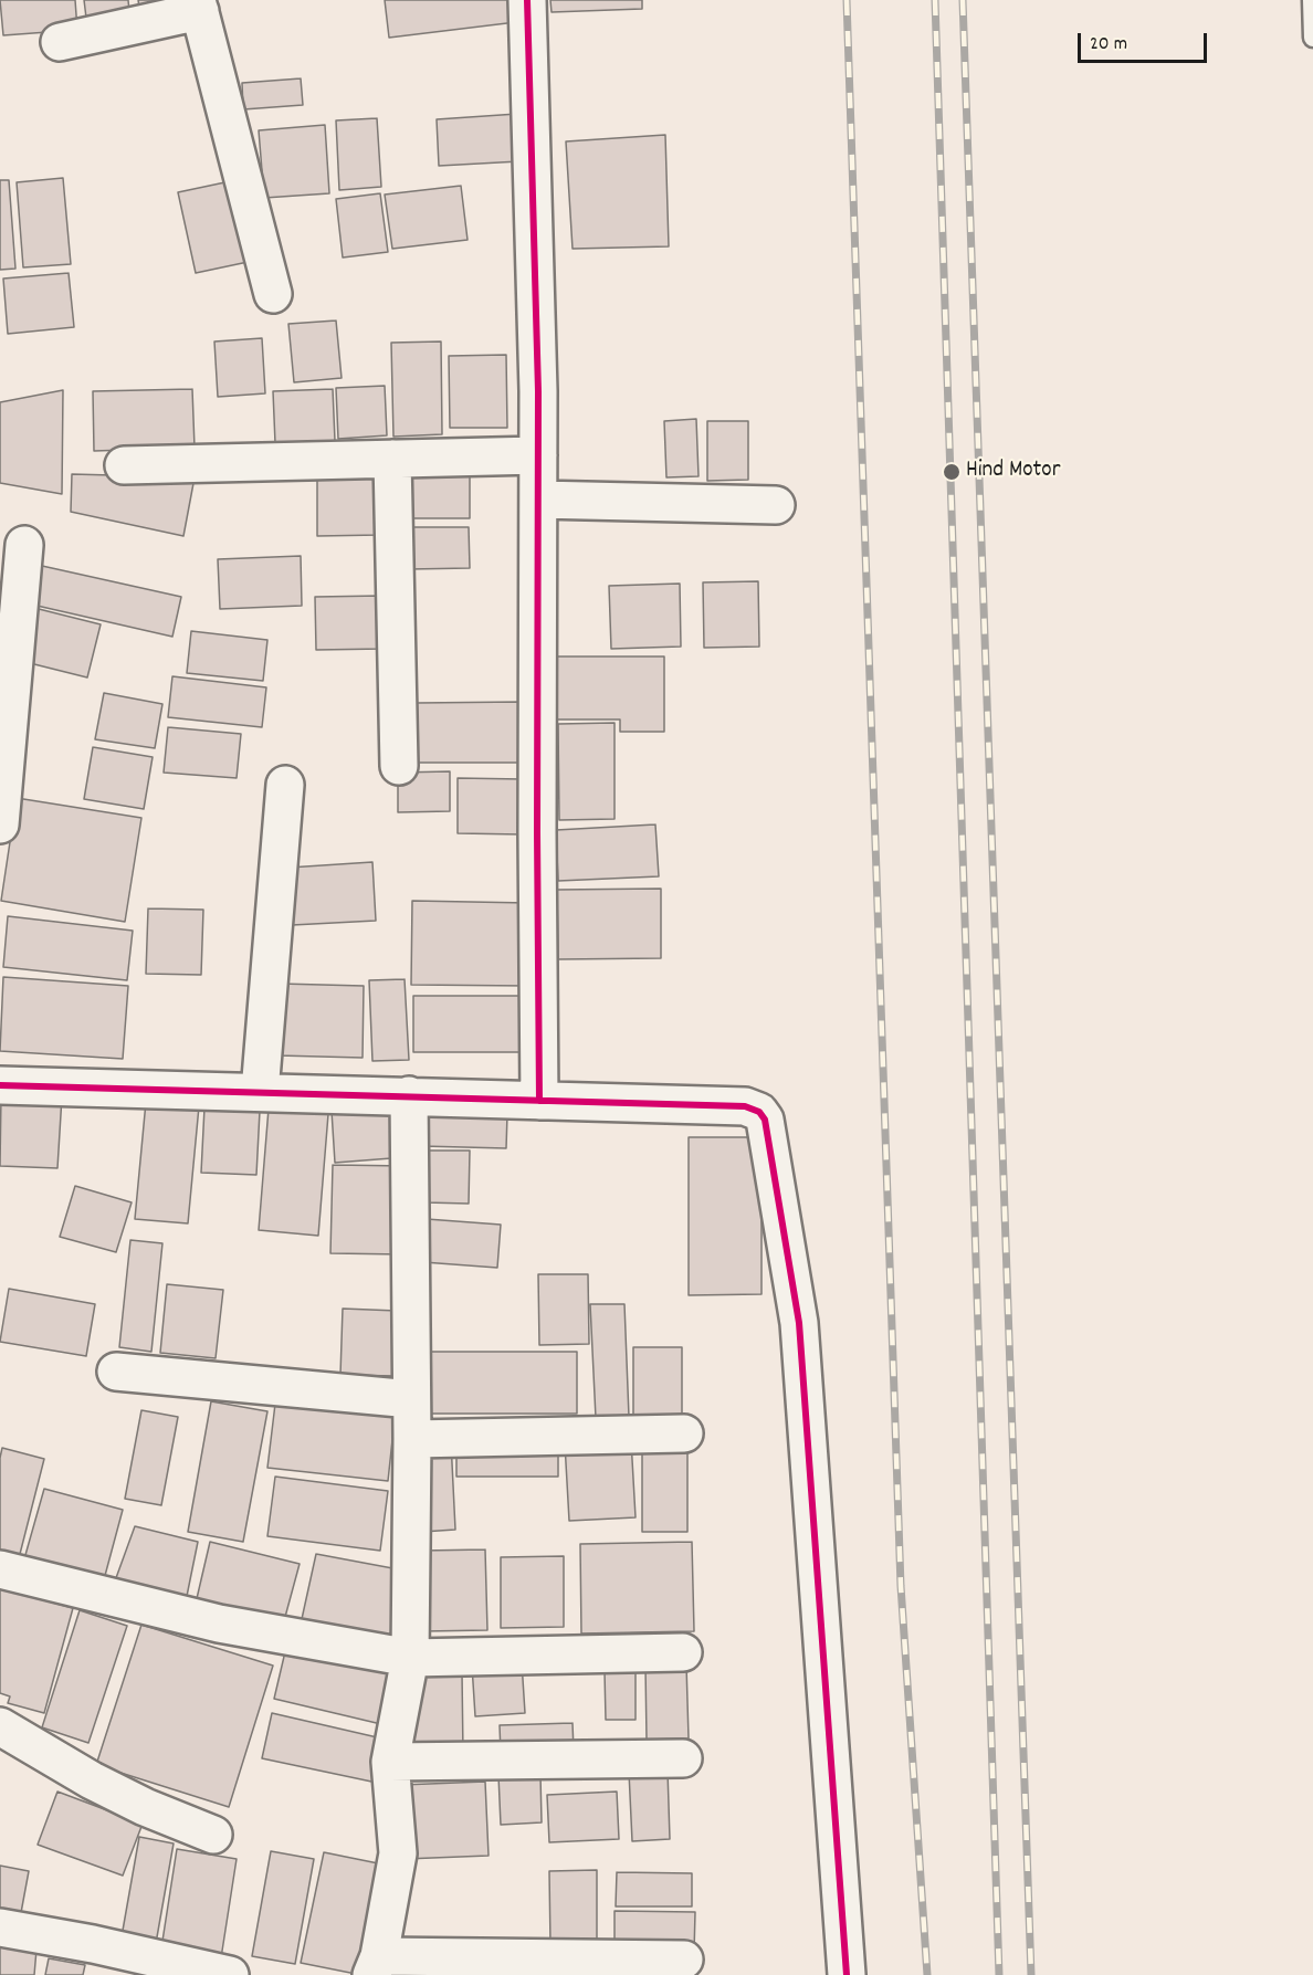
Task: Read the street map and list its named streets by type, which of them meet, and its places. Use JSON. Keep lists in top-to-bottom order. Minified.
{"places":["Hind Motor"],"scale_bar":"20 m"}
